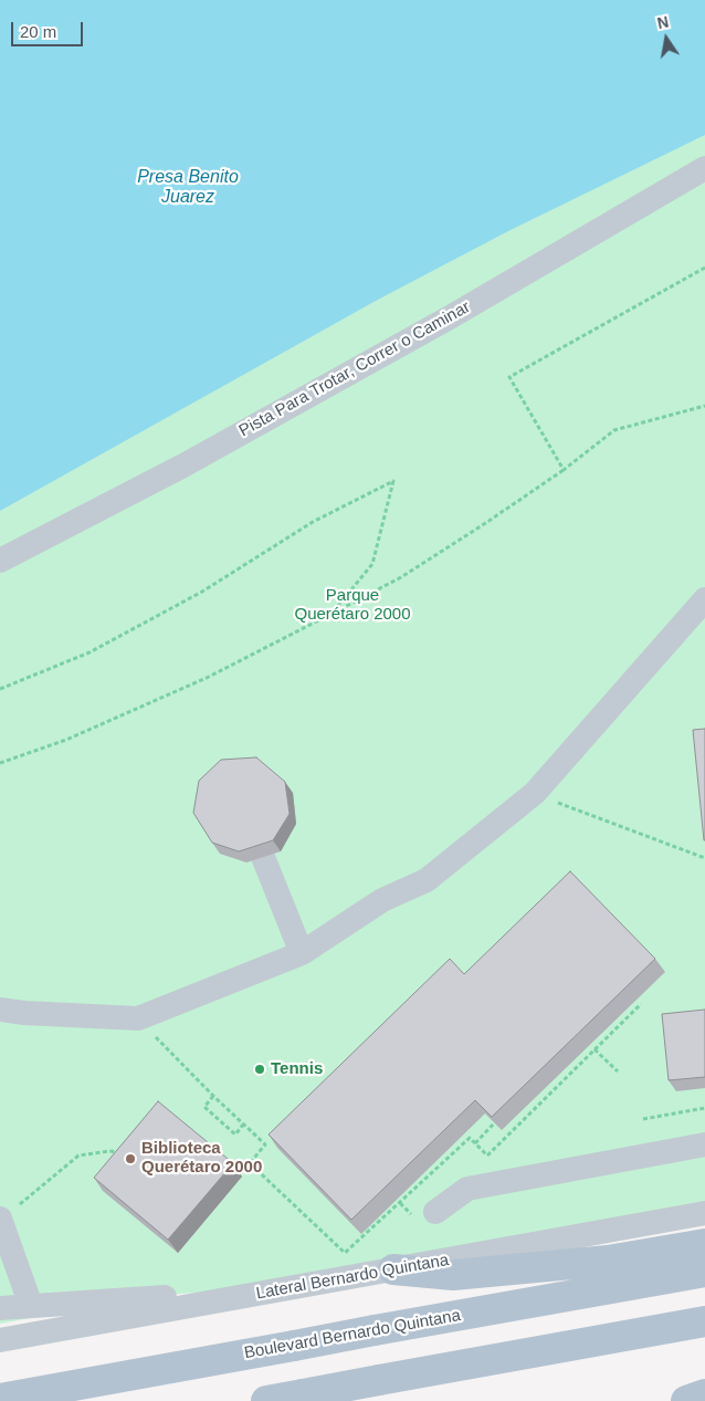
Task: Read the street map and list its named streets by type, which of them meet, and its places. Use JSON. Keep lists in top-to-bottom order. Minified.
{"streets":{"main road":["Boulevard Bernardo Quintana"],"street":["Pista Para Trotar, Correr o Caminar","Lateral Bernardo Quintana"]},"water":["Presa Benito Juarez"],"parks":["Parque Querétaro 2000"],"places":["Tennis","Biblioteca Querétaro 2000"],"scale_bar":"20 m","north":"top"}
